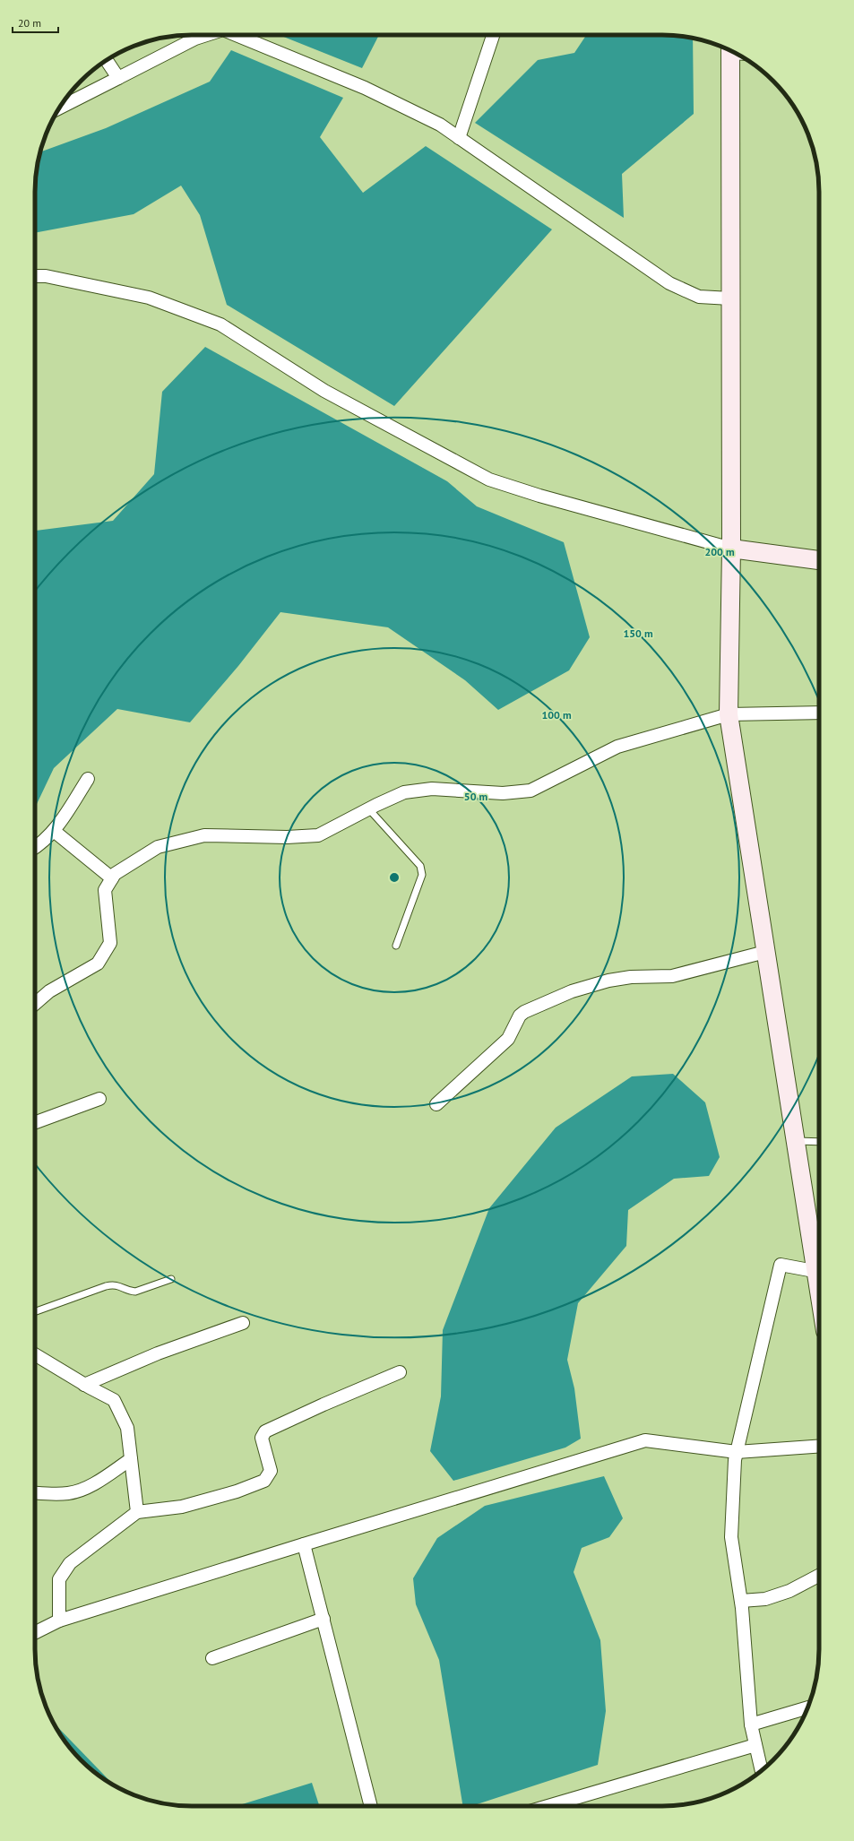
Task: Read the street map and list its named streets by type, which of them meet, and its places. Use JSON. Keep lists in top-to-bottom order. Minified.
{"scale_bar":"20 m","rings":["200 m","150 m","100 m","50 m"]}
